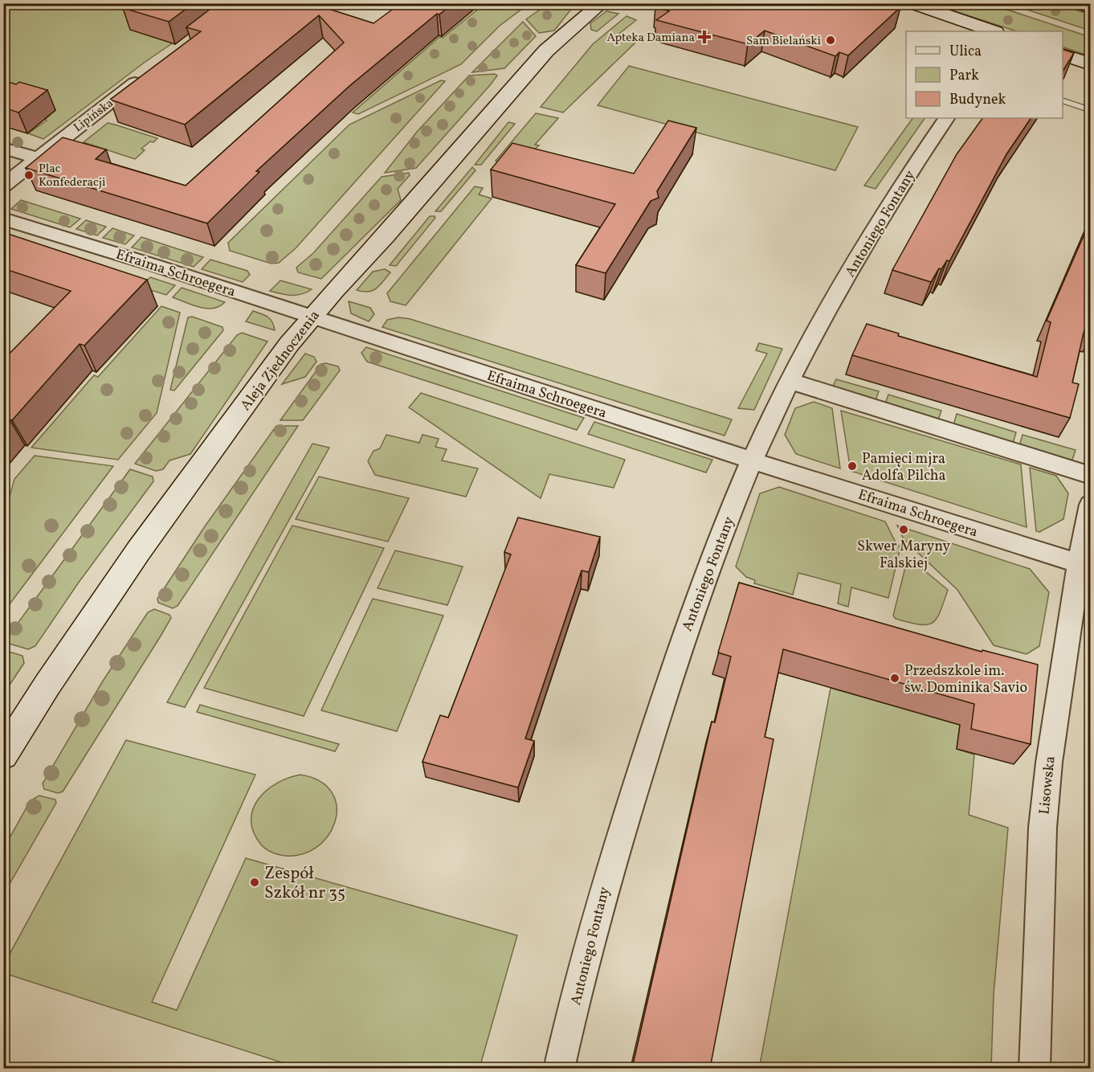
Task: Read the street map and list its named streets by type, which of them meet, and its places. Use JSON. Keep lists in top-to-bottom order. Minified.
{"streets":{"street":["Lipińska","Antoniego Fontany","Efraima Schroegera","Aleja Zjednoczenia","Lisowska"]},"crossings":[["Antoniego Fontany","Efraima Schroegera"],["Efraima Schroegera","Aleja Zjednoczenia"],["Efraima Schroegera","Lisowska"]],"places":{"health":["Apteka Damiana"],"other":["Sam Bielański","Plac Konfederacji","Pamięci mjra Adolfa Pilcha","Skwer Maryny Falskiej","Przedszkole im. św. Dominika Savio","Zespół Szkół nr 35"]},"legend":["Ulica","Park","Budynek"]}
